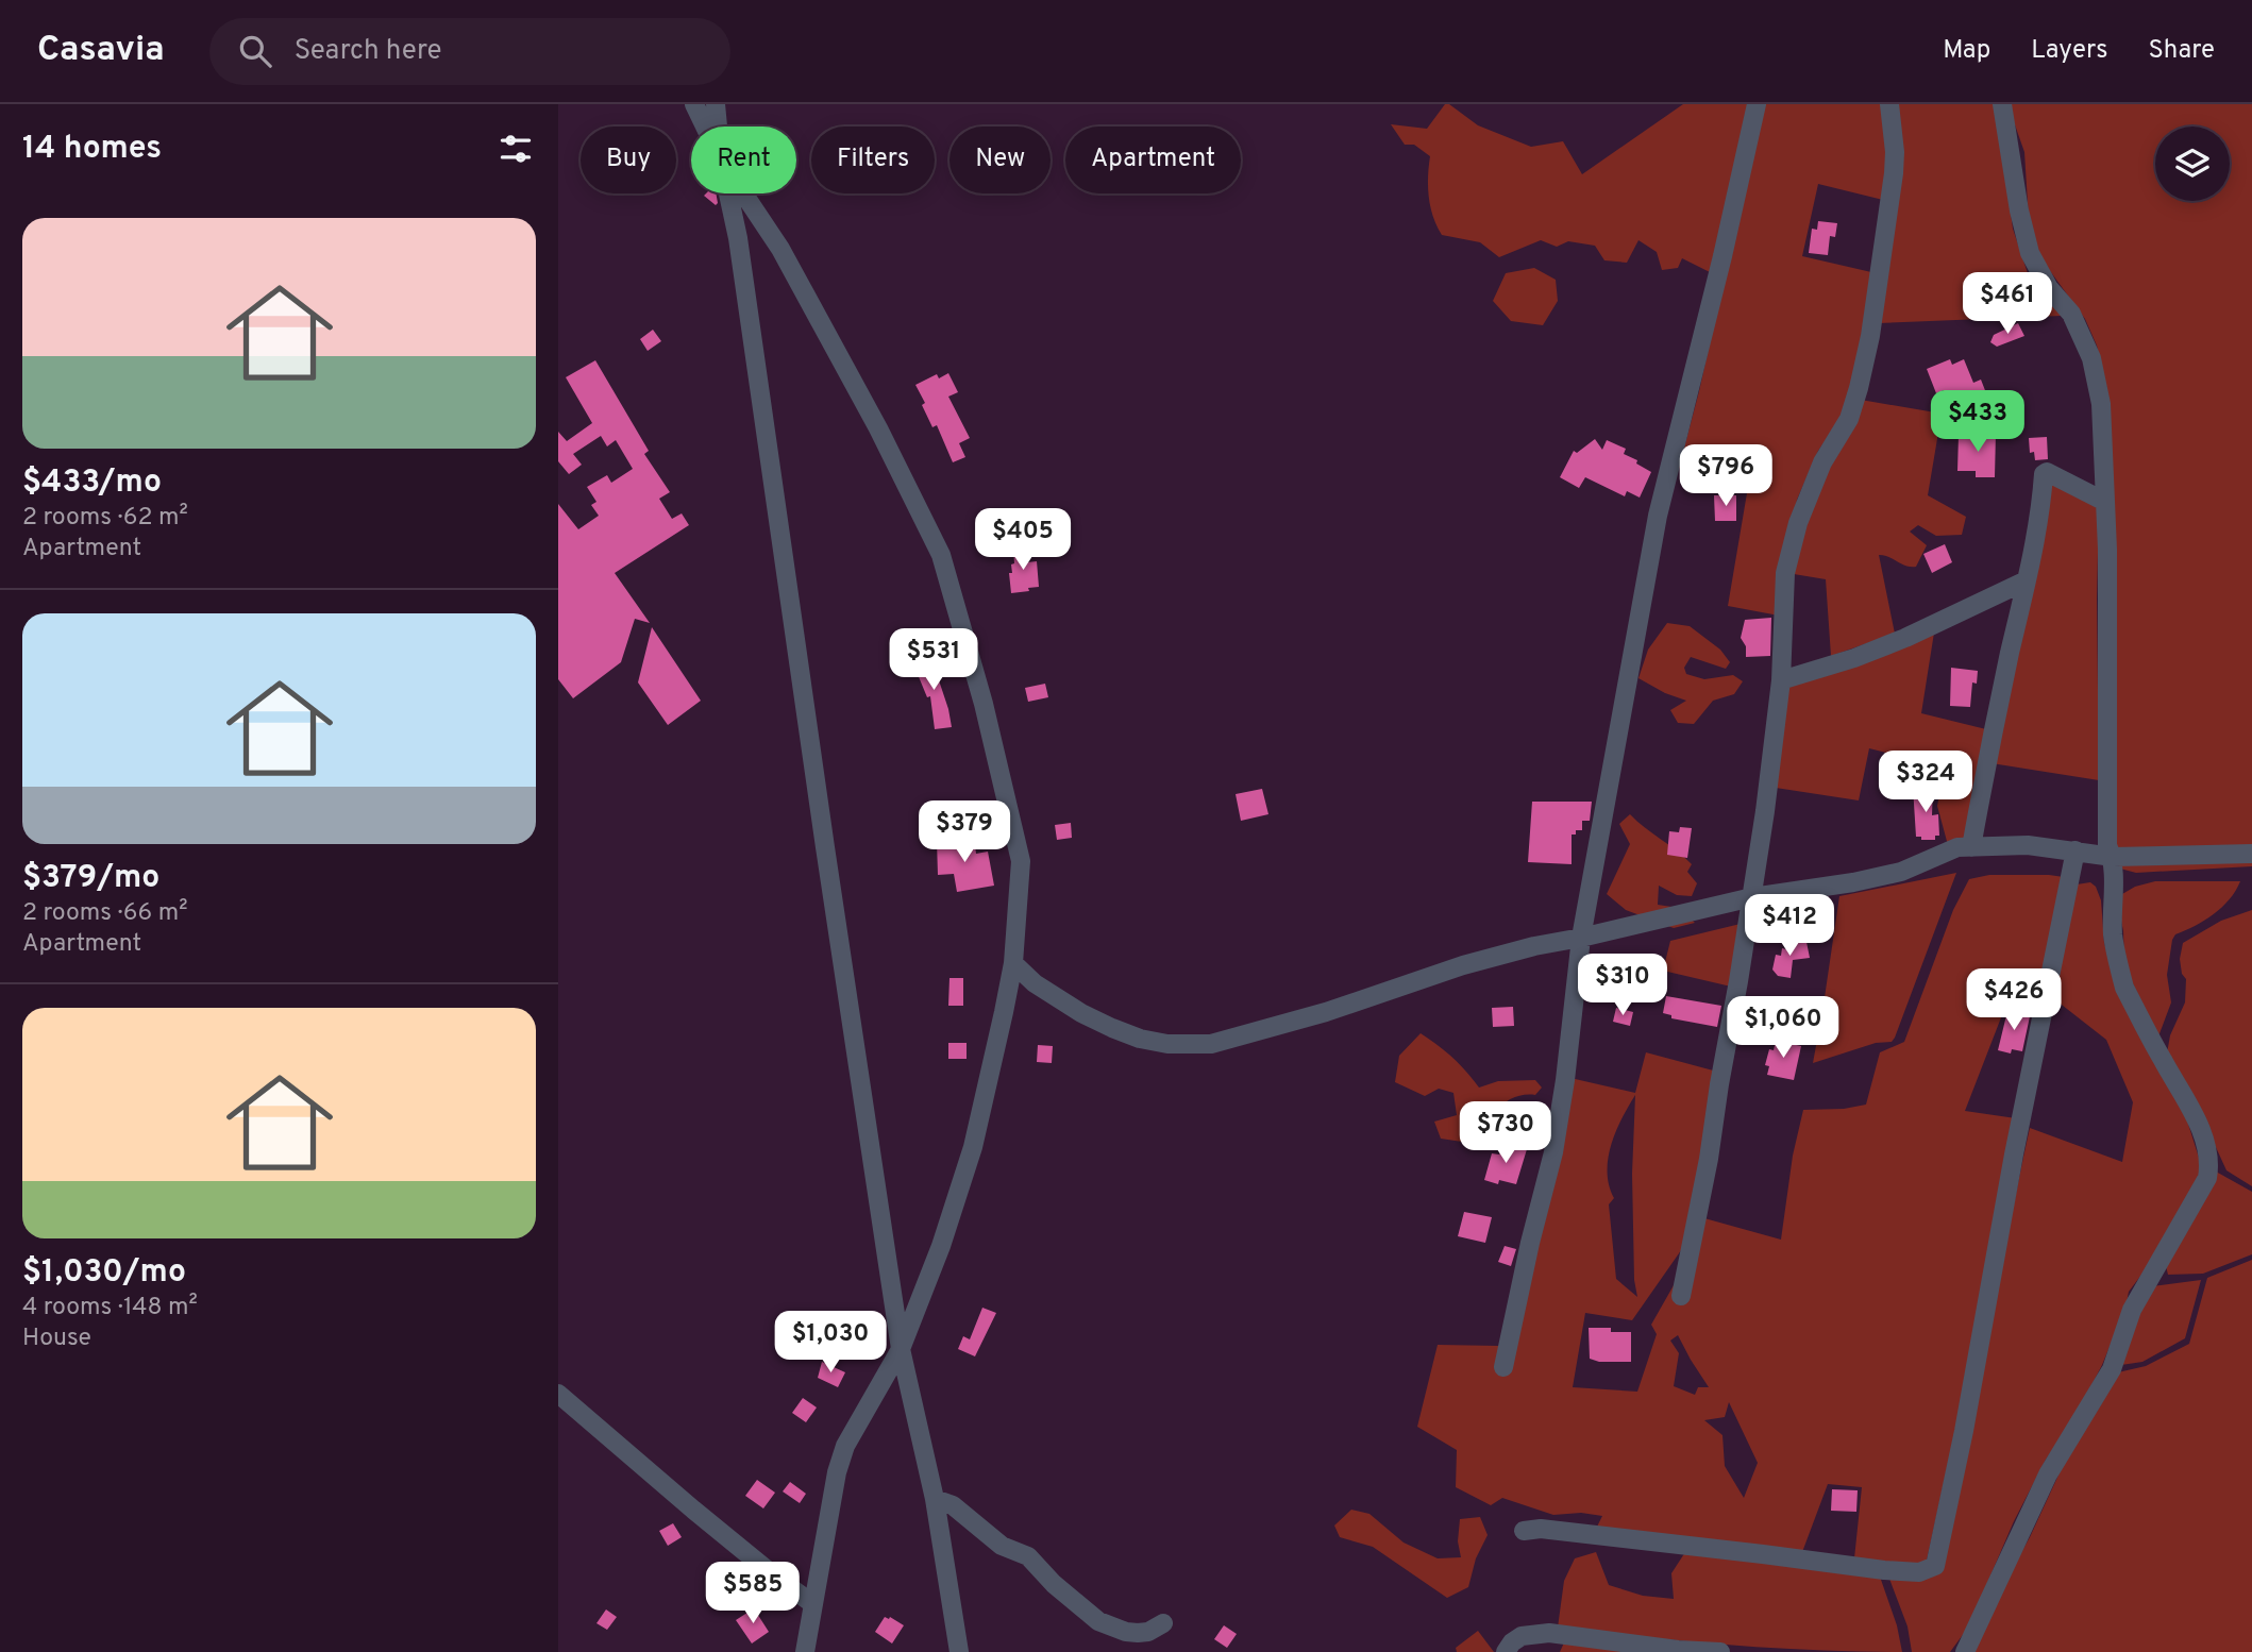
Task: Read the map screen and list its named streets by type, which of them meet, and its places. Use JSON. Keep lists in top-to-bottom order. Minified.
{"page":{"header":"Casavia","search":"Search here","nav":["Map","Layers","Share"],"heading":"14 homes","chip":["Buy","Rent","Filters","New","Apartment"],"list":[{"name":"$433/mo","note":"2 rooms · 62 m² · Apartment"},{"name":"$379/mo","note":"2 rooms · 66 m² · Apartment"},{"name":"$1,030/mo","note":"4 rooms · 148 m² · House"}],"price":["$461","$433","$796","$405","$531","$324","$379","$412","$310","$426","$1,060","$730","$1,030","$585"]}}
